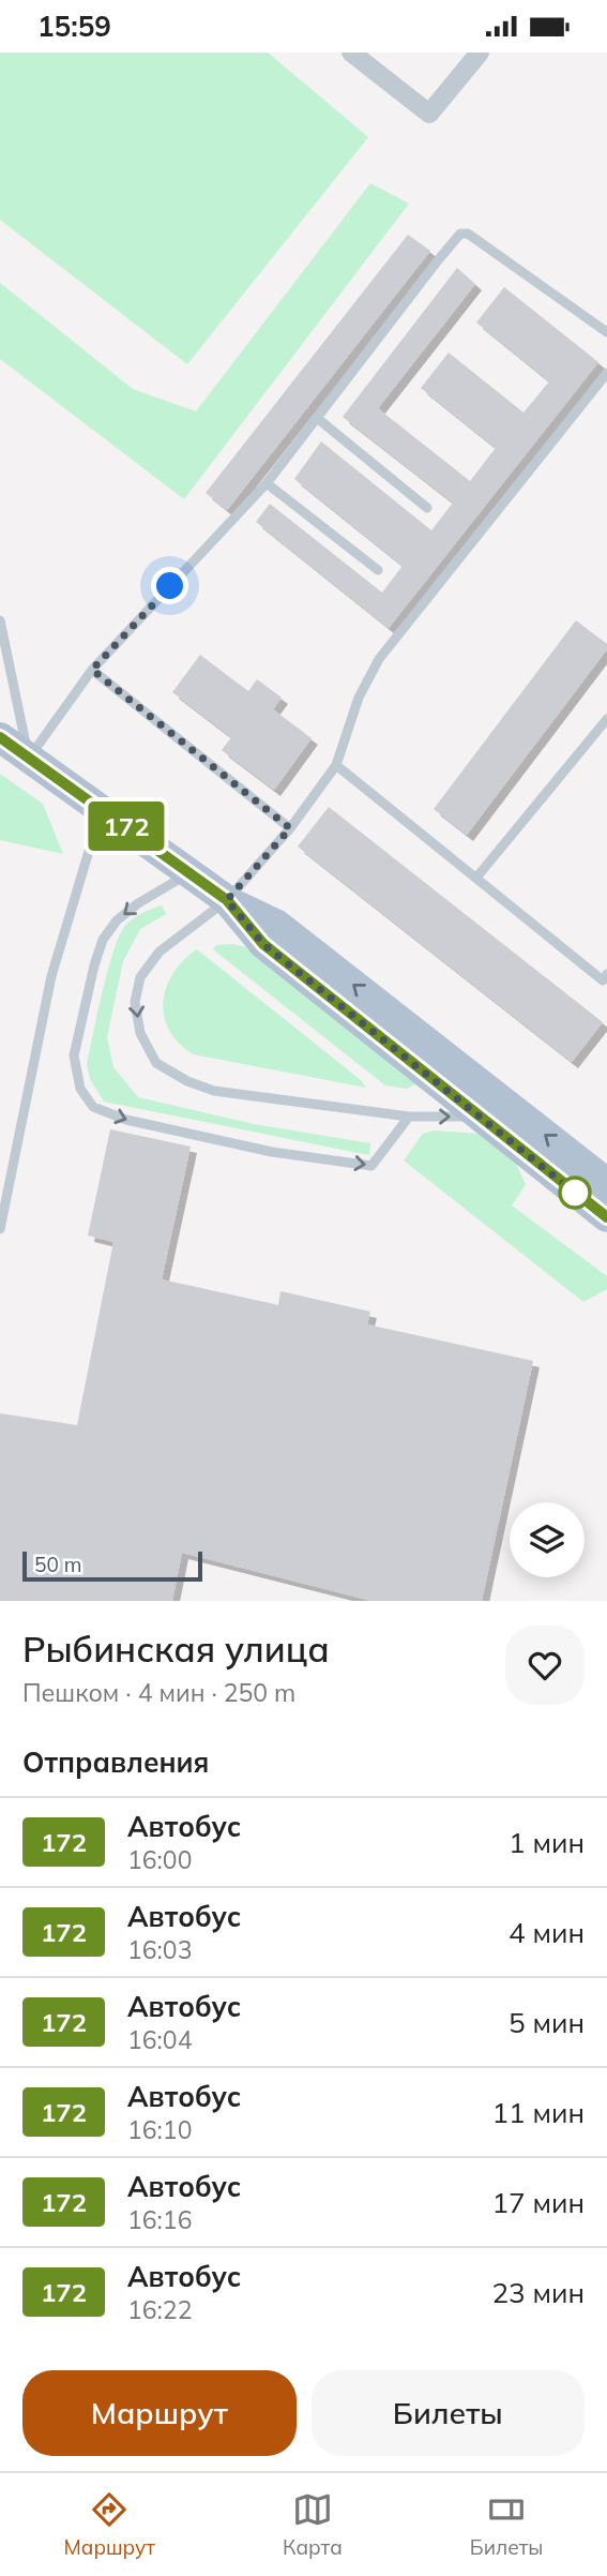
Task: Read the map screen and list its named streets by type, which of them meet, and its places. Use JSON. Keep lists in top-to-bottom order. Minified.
{"lines":["bus line 172"],"scale_bar":"50 m","page":{"status":"15:59","on_map":"172","scale":"50 m","heading":[["Рыбинская улица","Пешком · 4 мин · 250 m"],"Отправления"],"list":[{"mark":"172","name":"Автобус","note":"16:00","value":"1 мин"},{"mark":"172","name":"Автобус","note":"16:03","value":"4 мин"},{"mark":"172","name":"Автобус","note":"16:04","value":"5 мин"},{"mark":"172","name":"Автобус","note":"16:10","value":"11 мин"},{"mark":"172","name":"Автобус","note":"16:16","value":"17 мин"},{"mark":"172","name":"Автобус","note":"16:22","value":"23 мин"}],"buttons":["Маршрут","Билеты"],"tabs":["Маршрут","Карта","Билеты"]}}
